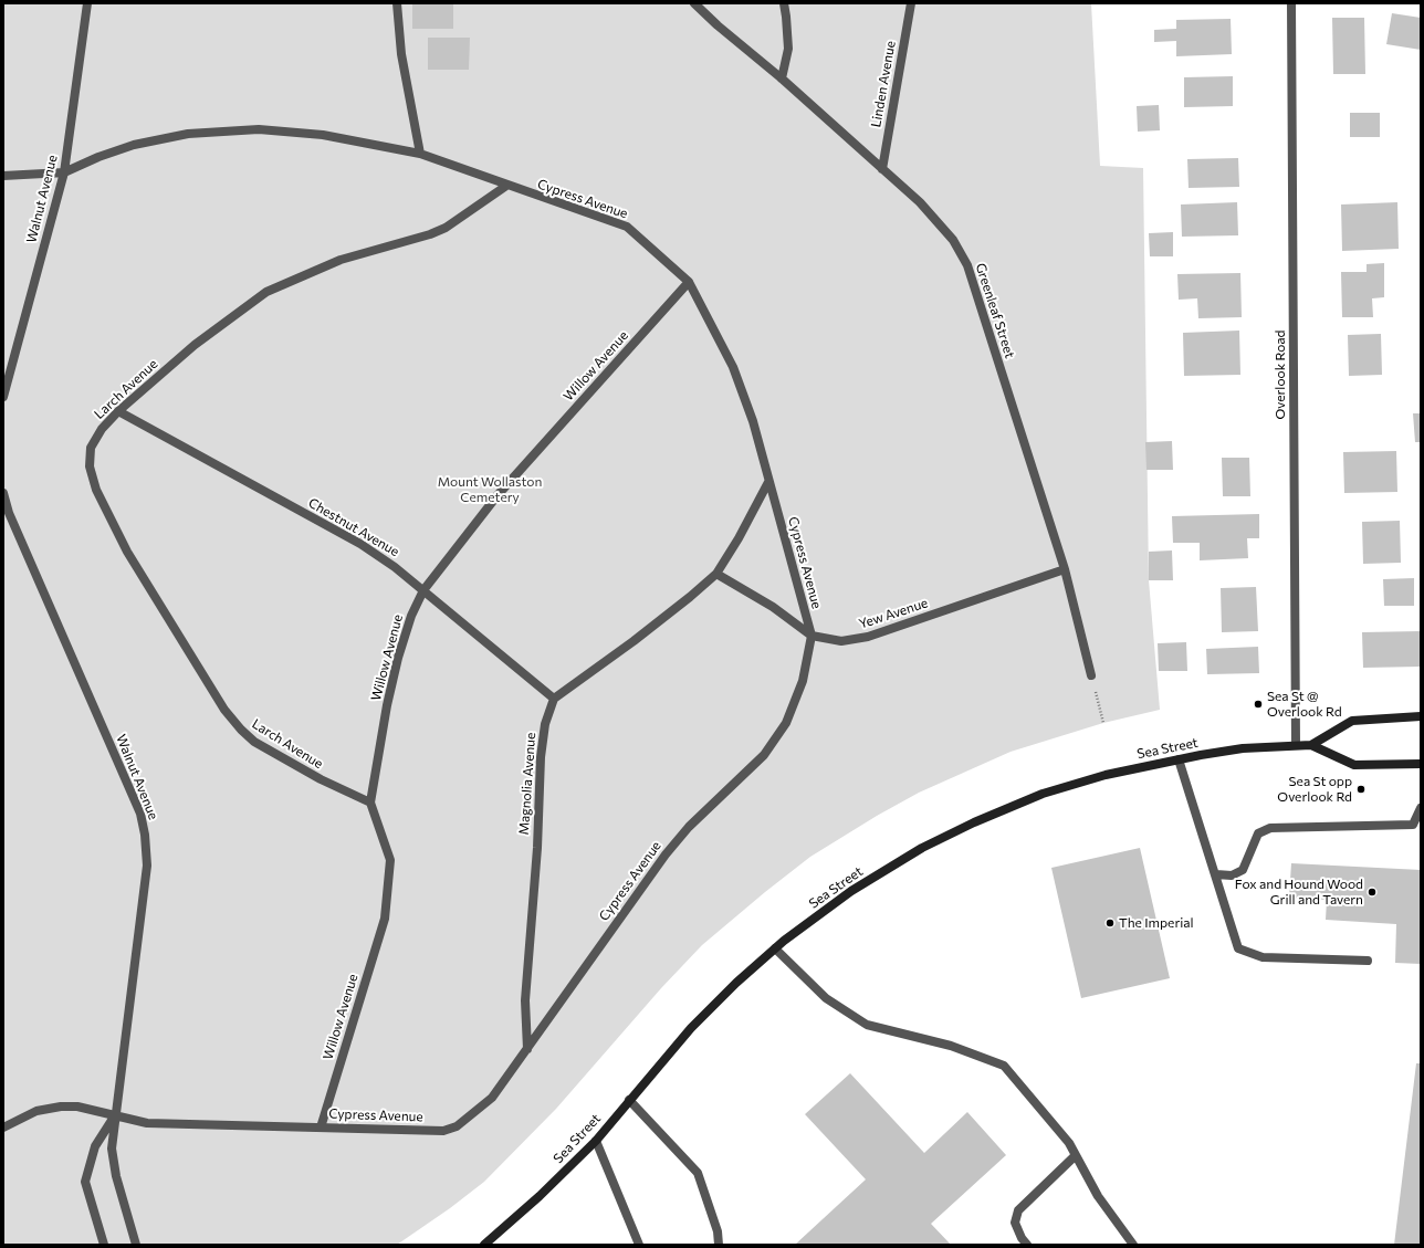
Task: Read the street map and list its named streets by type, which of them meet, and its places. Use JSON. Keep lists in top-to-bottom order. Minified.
{"streets":{"main road":["Sea Street"],"street":["Linden Avenue","Walnut Avenue","Cypress Avenue","Greenleaf Street","Willow Avenue","Overlook Road","Larch Avenue","Chestnut Avenue","Yew Avenue","Magnolia Avenue"]},"crossings":[["Linden Avenue","Greenleaf Street"],["Walnut Avenue","Cypress Avenue"],["Cypress Avenue","Willow Avenue"],["Cypress Avenue","Larch Avenue"],["Cypress Avenue","Yew Avenue"],["Cypress Avenue","Magnolia Avenue"],["Greenleaf Street","Yew Avenue"],["Willow Avenue","Larch Avenue"],["Willow Avenue","Chestnut Avenue"],["Overlook Road","Sea Street"],["Larch Avenue","Chestnut Avenue"],["Chestnut Avenue","Magnolia Avenue"]],"parks":["Mount Wollaston Cemetery"],"places":["Sea St @ Overlook Rd","Sea St opp Overlook Rd","Fox and Hound Wood Grill and Tavern","The Imperial"]}
